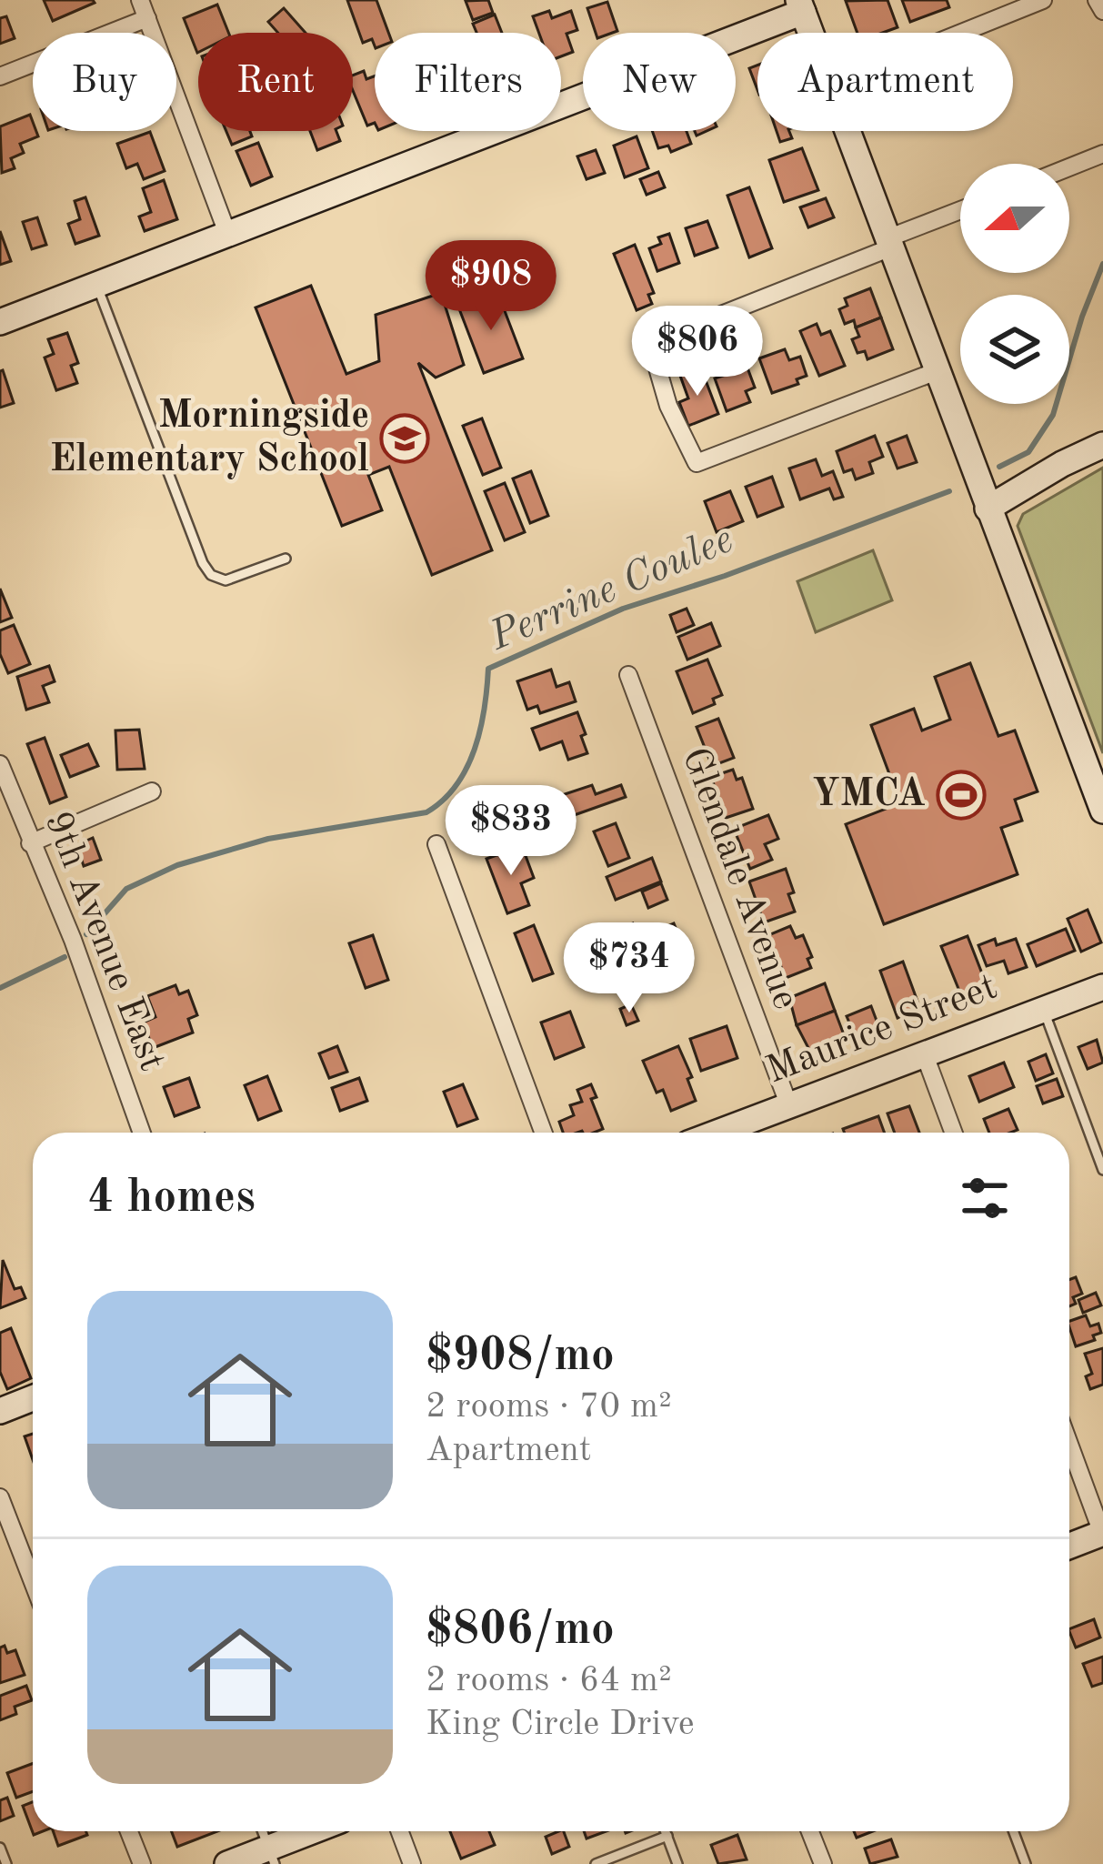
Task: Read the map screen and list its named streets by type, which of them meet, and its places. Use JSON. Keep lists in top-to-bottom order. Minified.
{"streets":{"street":["Glendale Avenue","9th Avenue East","Maurice Street"]},"crossings":[["Glendale Avenue","Maurice Street"]],"water":["Perrine Coulee"],"places":{"school or university":["Morningside Elementary School"],"sports":["YMCA"]},"north":"left","page":{"chip":["Buy","Rent","Filters","New","Apartment"],"price":["$908","$806","$833","$734"],"heading":"4 homes","list":[{"name":"$908/mo","note":"2 rooms · 70 m² · Apartment"},{"name":"$806/mo","note":"2 rooms · 64 m² · King Circle Drive"}]}}
